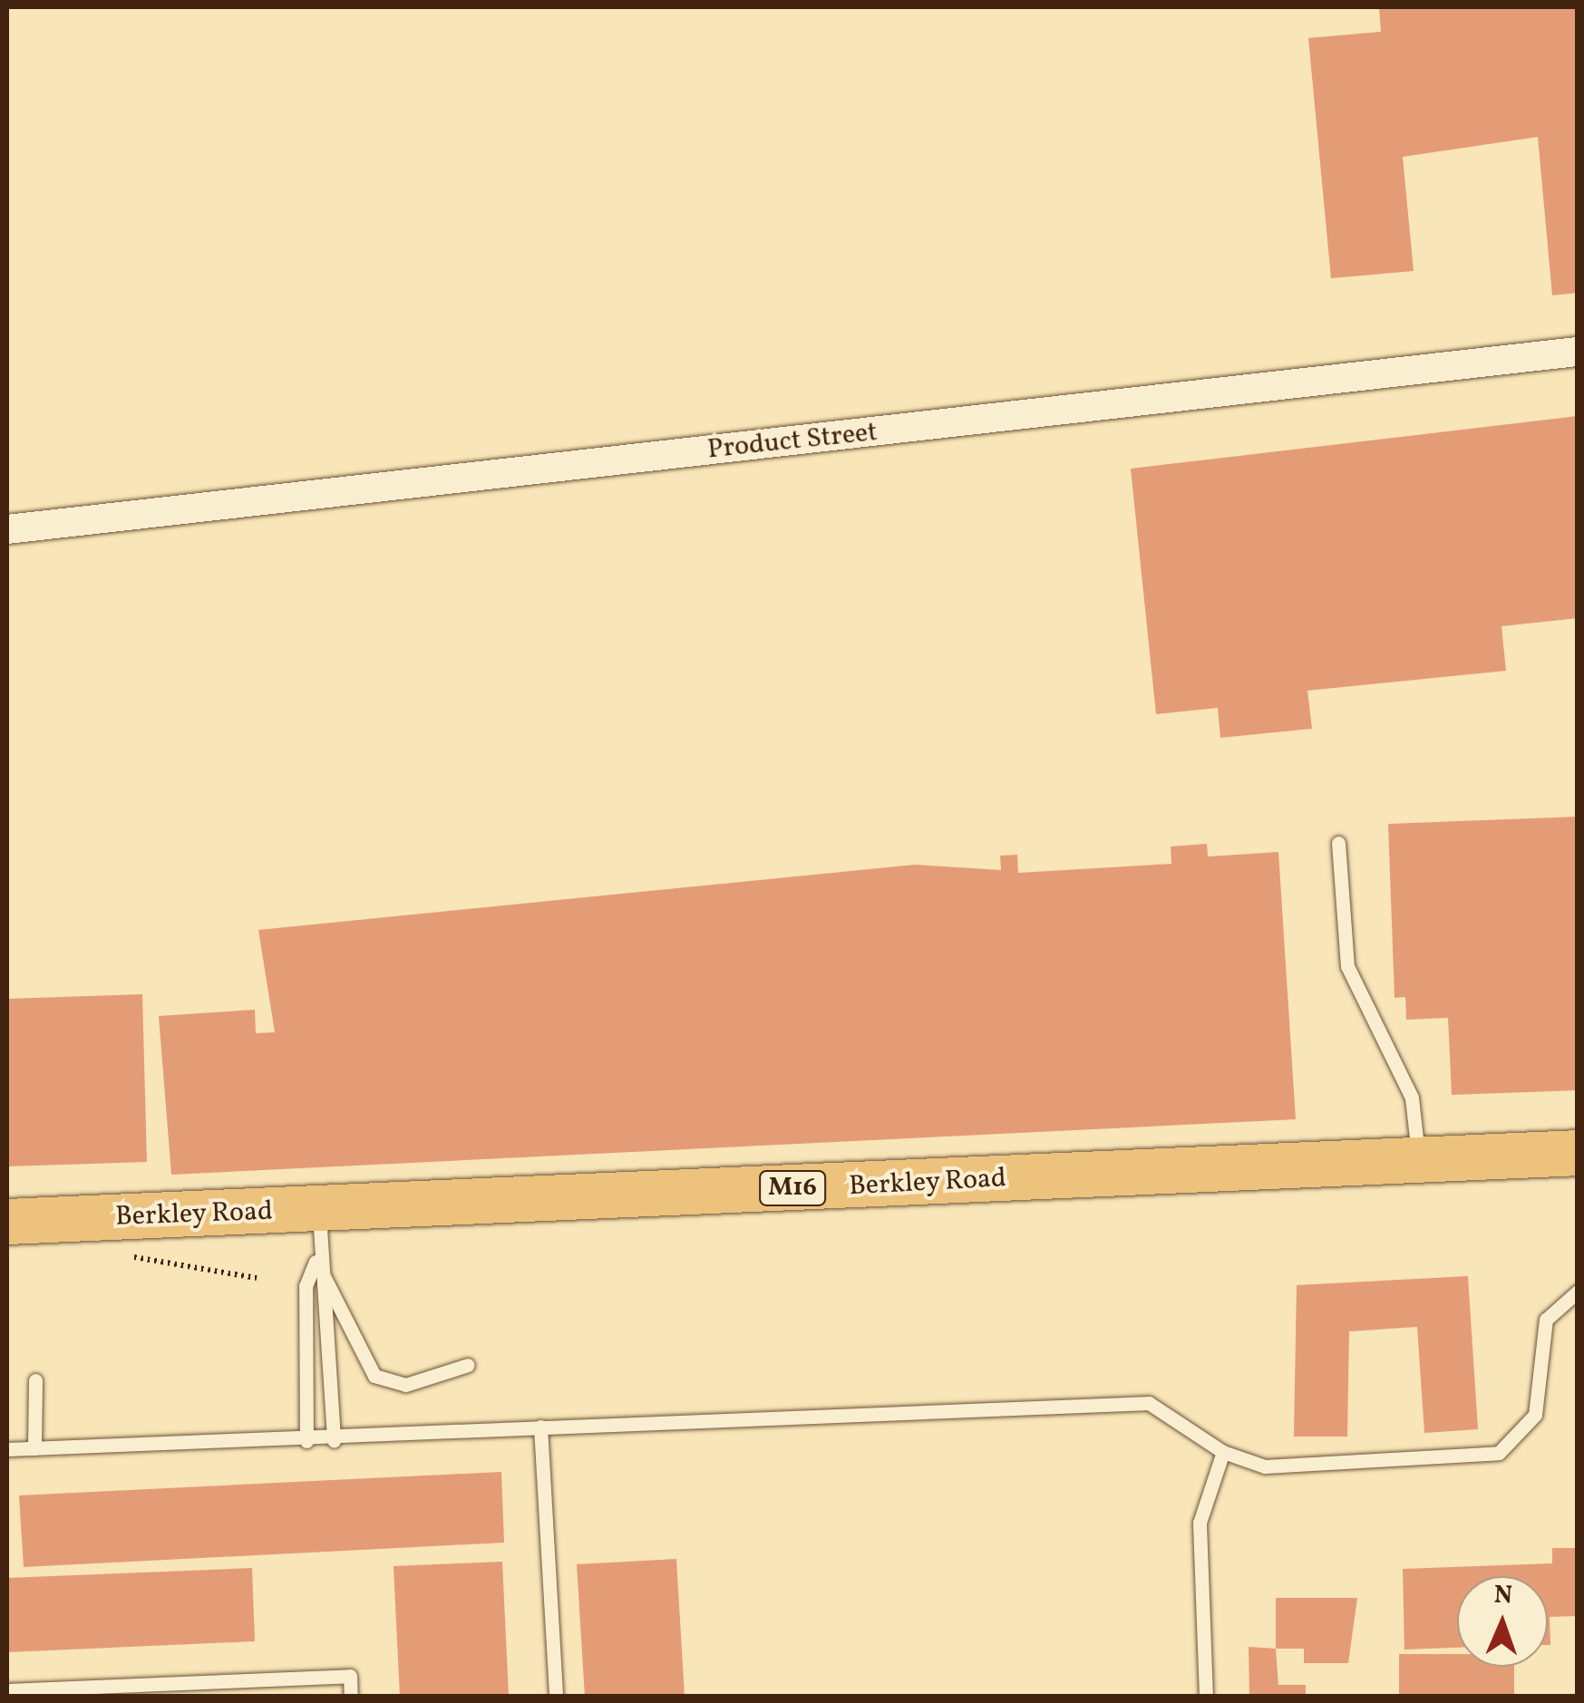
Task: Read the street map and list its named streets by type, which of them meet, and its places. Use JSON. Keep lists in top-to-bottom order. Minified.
{"streets":{"main road":["Berkley Road","M16"],"street":["Product Street"]},"north":"top"}
